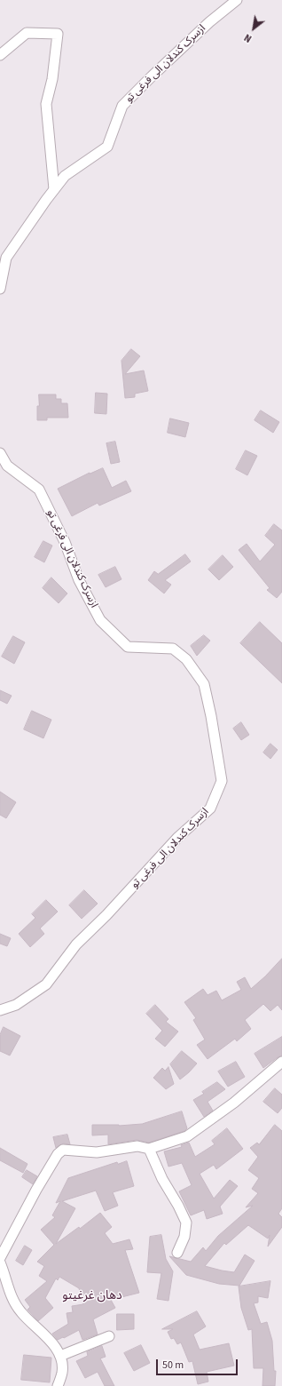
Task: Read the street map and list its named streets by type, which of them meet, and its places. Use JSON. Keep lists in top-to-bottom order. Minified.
{"streets":{"street":["ازسرک کندلان الی فرغی تو"]},"districts":["دهان غرغیتو"],"scale_bar":"50 m","north":"bottom left"}
